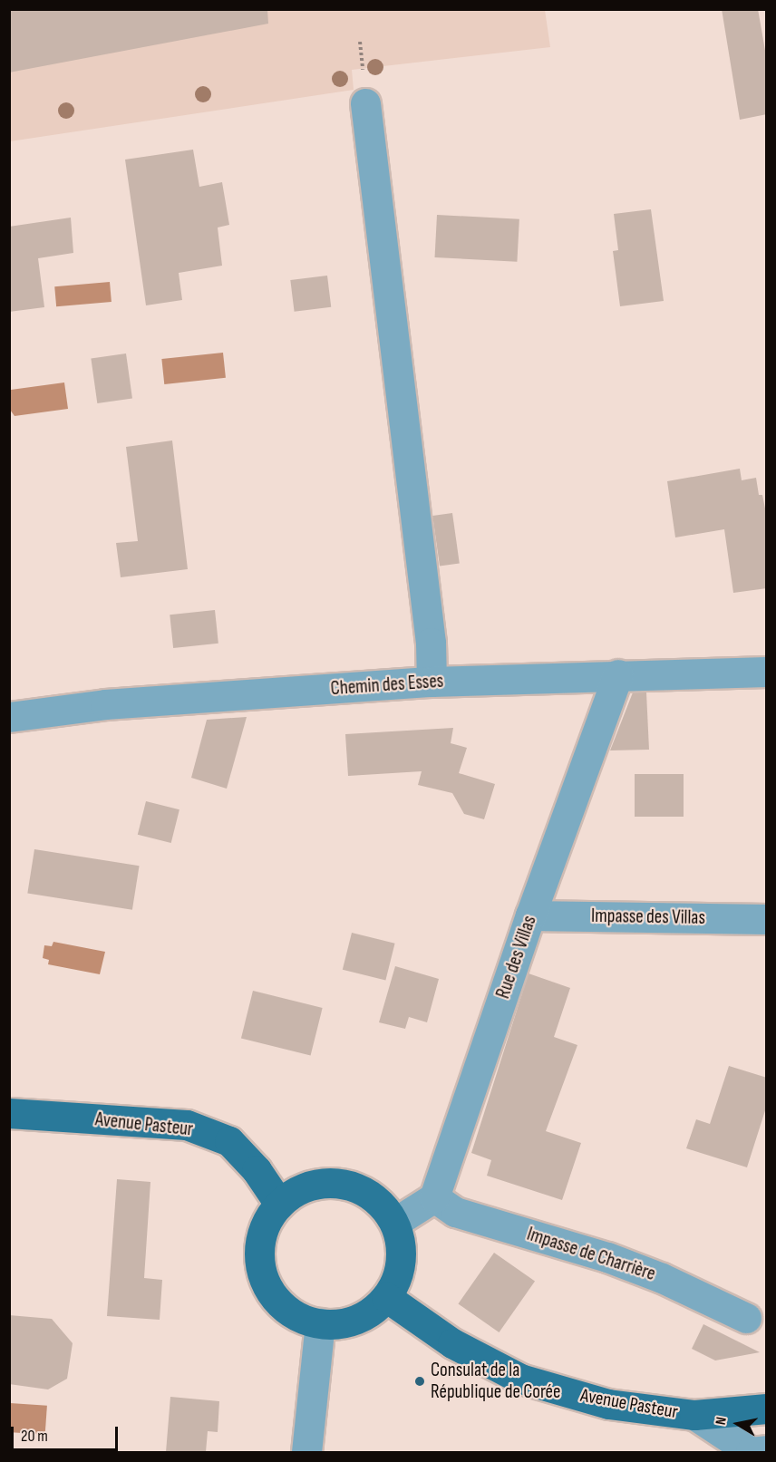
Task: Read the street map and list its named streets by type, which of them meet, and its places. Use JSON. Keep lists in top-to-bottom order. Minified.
{"streets":{"main road":["Avenue Pasteur"],"street":["Chemin des Esses","Impasse des Villas","Rue des Villas","Impasse de Charrière"]},"crossings":[["Chemin des Esses","Rue des Villas"],["Impasse des Villas","Rue des Villas"],["Rue des Villas","Impasse de Charrière"]],"places":["Consulat de la République de Corée"],"scale_bar":"20 m","north":"left"}
